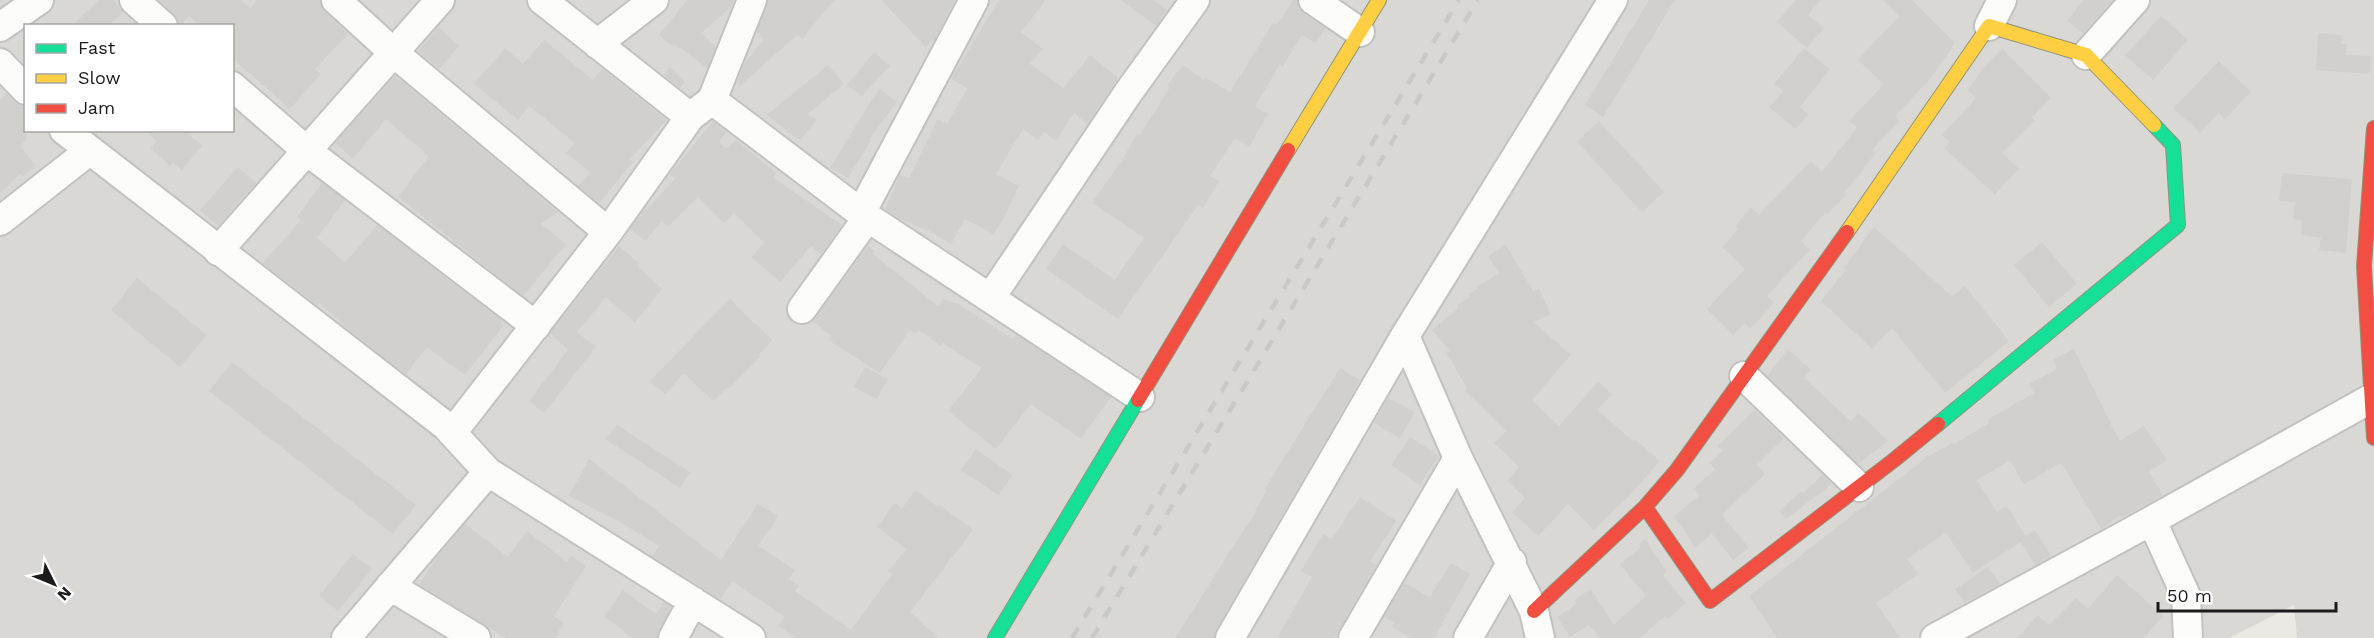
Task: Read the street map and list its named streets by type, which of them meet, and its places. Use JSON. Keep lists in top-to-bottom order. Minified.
{"legend":["Fast","Slow","Jam"],"scale_bar":"50 m","north":"bottom right"}
